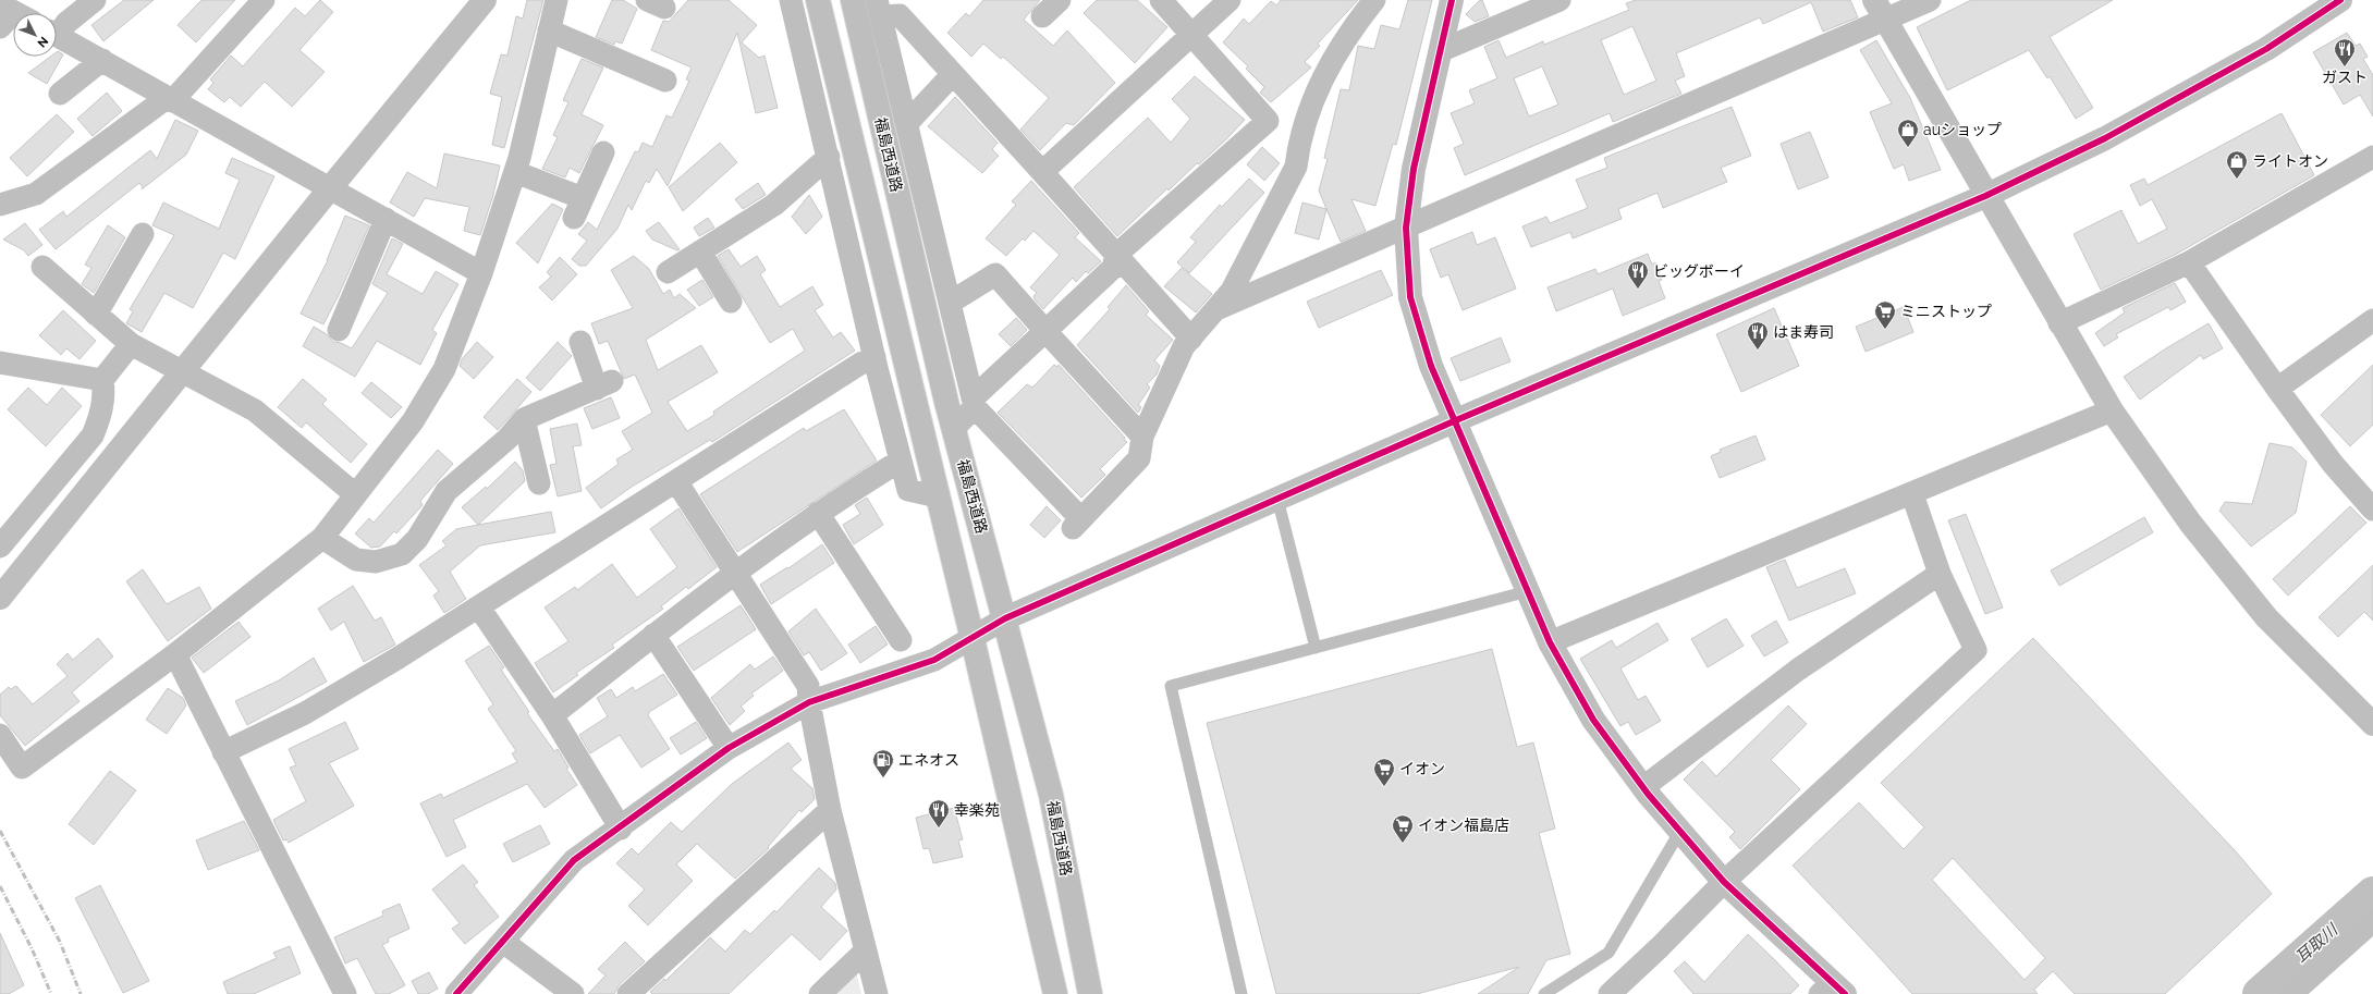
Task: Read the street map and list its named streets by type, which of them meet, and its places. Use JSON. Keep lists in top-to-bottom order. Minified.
{"streets":{"main road":["福島西道路"]},"water":["耳取川"],"places":{"restaurant":["ガスト","ビッグボーイ","はま寿司","幸楽苑"],"shop":["auショップ","ライトオン"],"supermarket":["ミニストップ","イオン","イオン福島店"],"fuel station":["エネオス"]},"north":"bottom right"}
